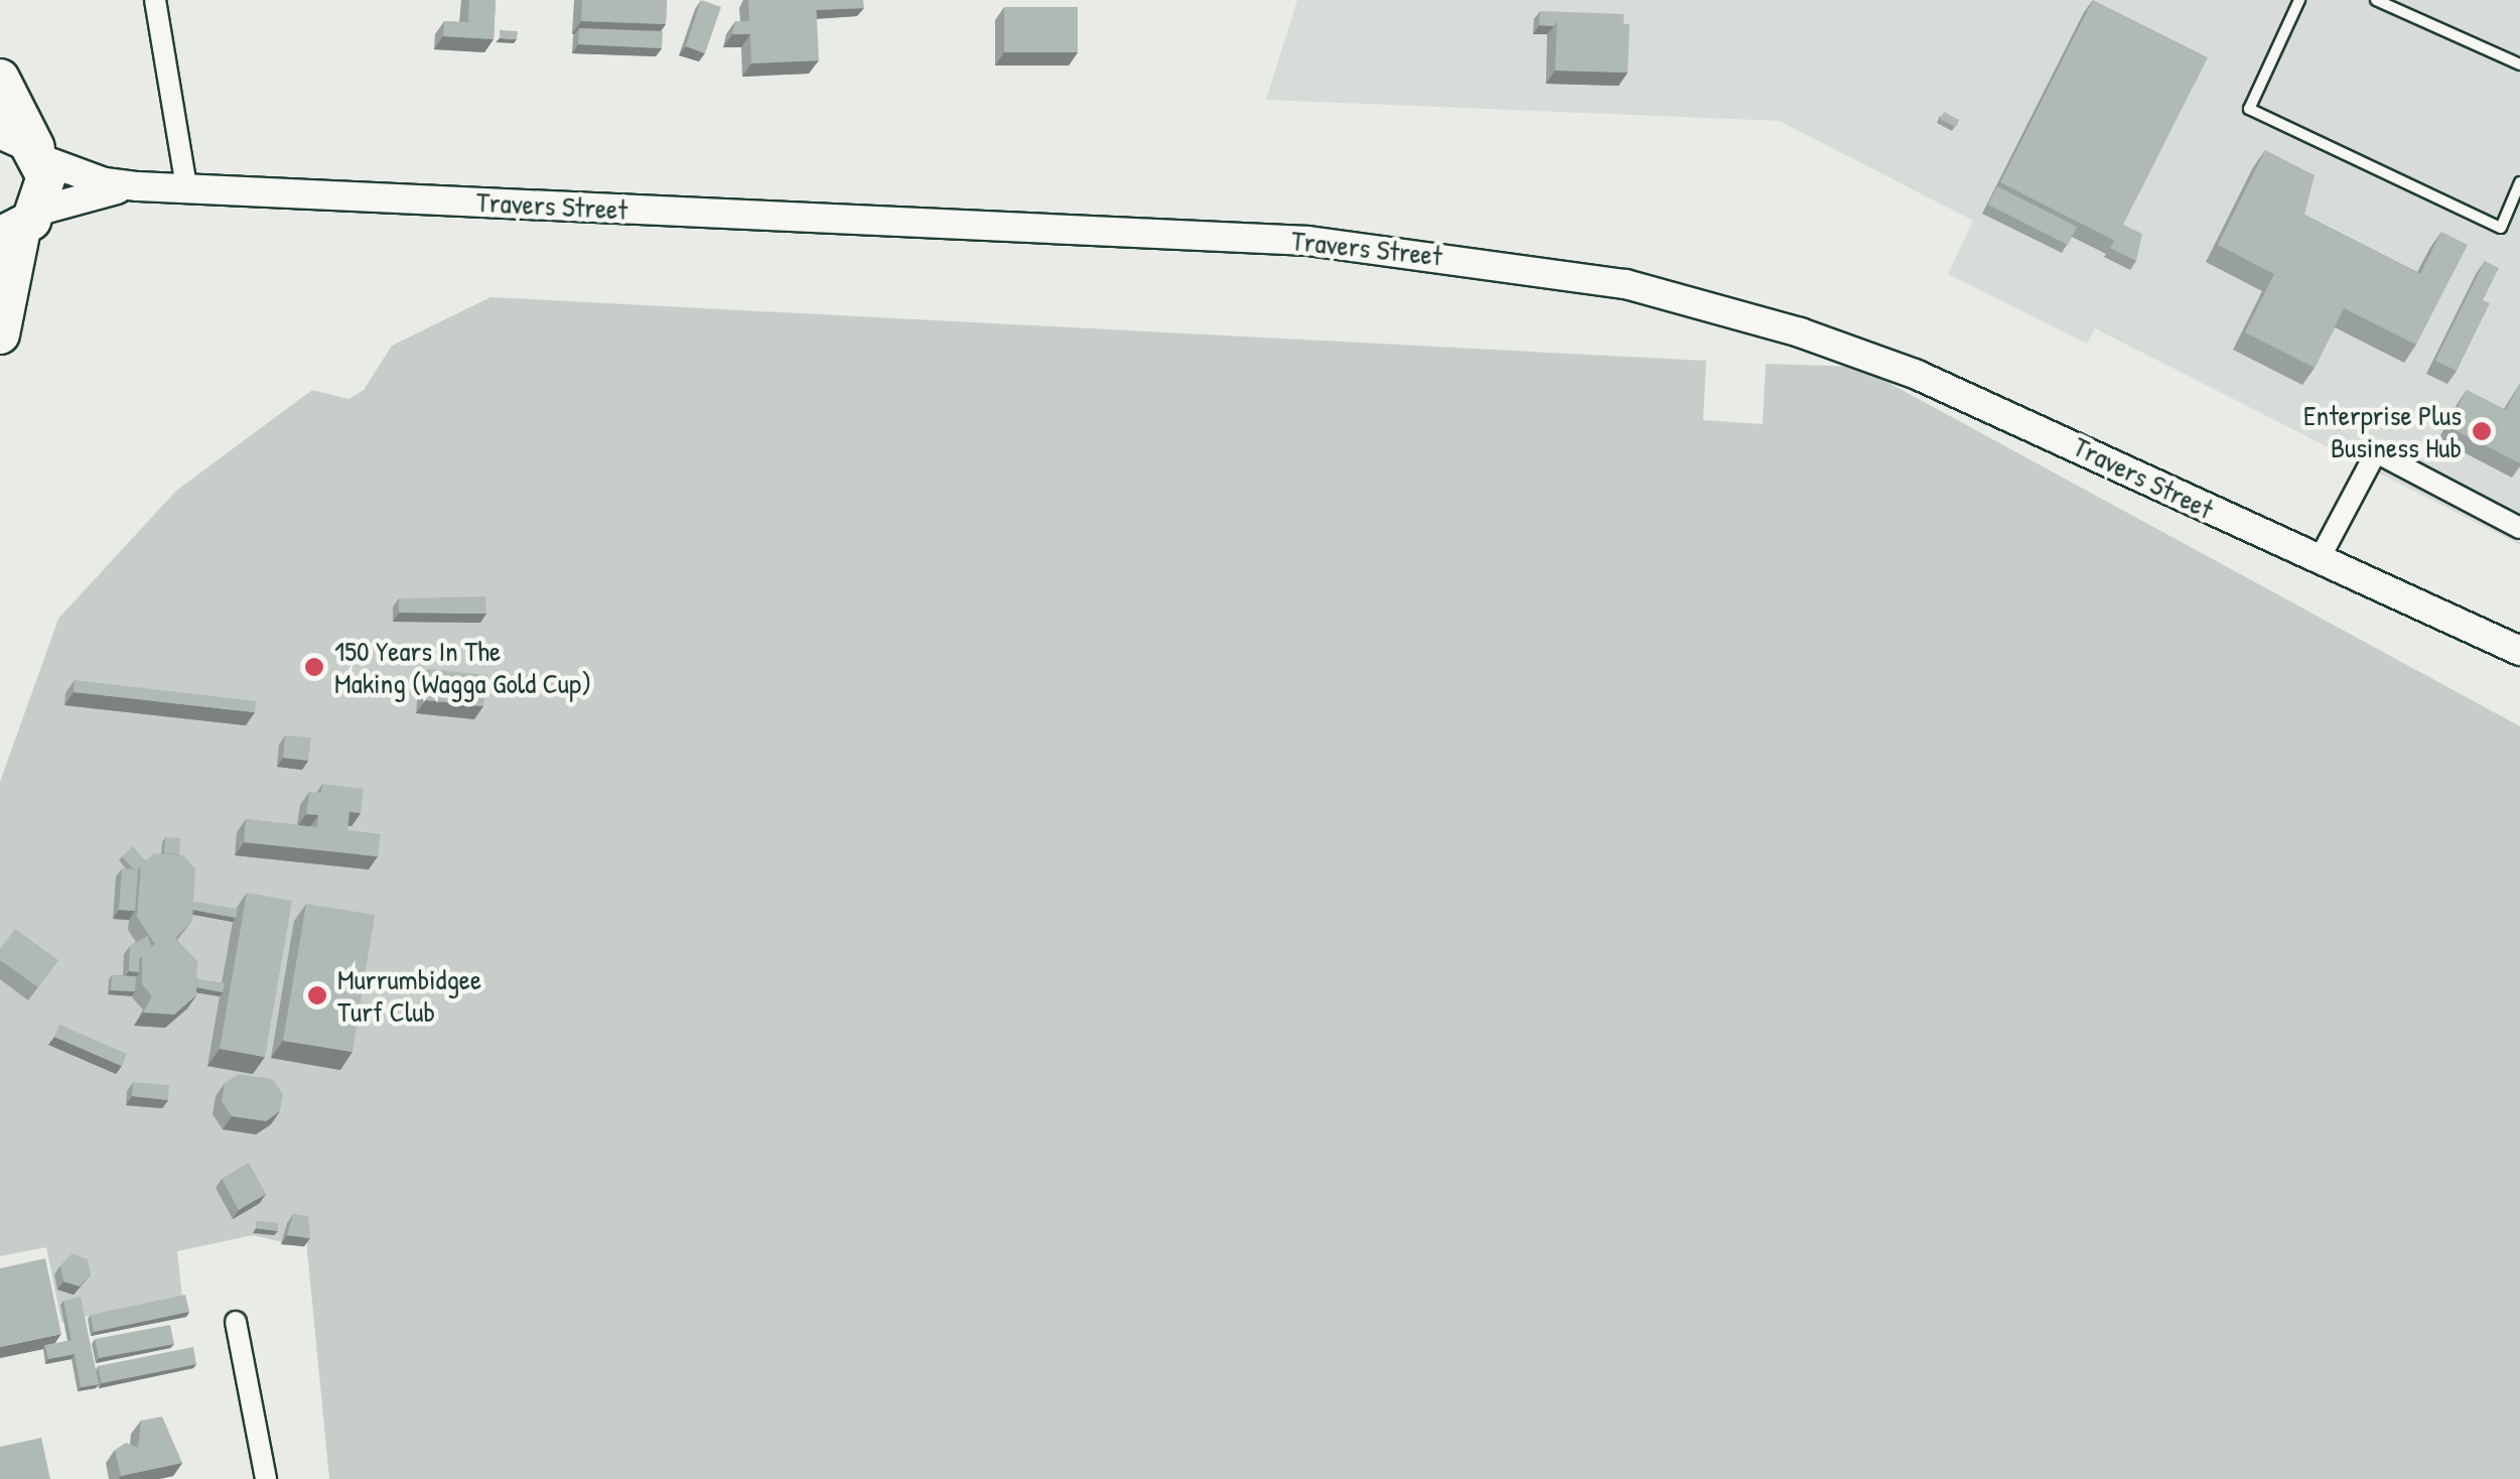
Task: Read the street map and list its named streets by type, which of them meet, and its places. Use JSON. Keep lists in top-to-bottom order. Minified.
{"streets":{"main road":["Travers Street"]},"places":["Enterprise Plus Business Hub","150 Years In The Making (Wagga Gold Cup)","Murrumbidgee Turf Club"]}
